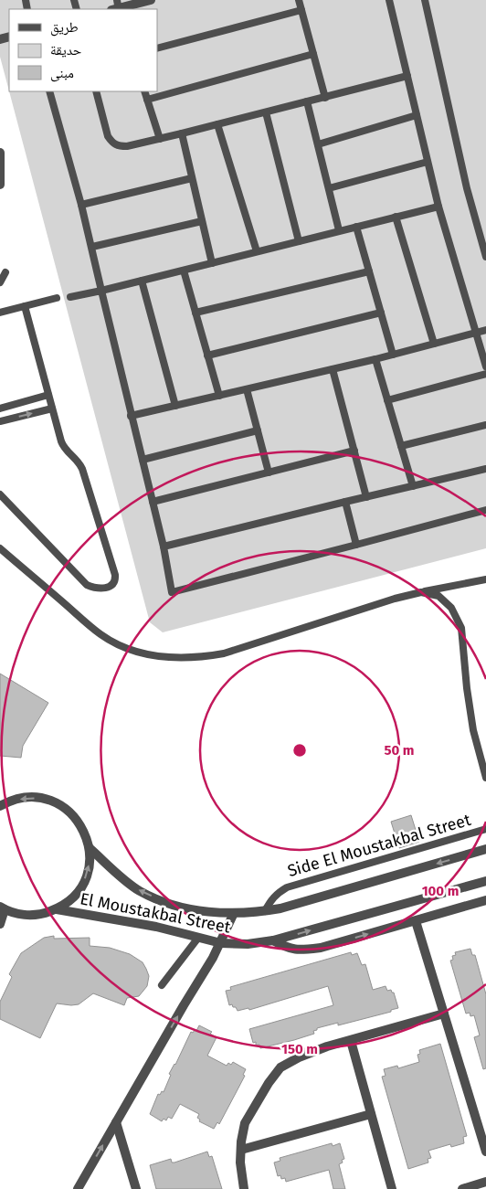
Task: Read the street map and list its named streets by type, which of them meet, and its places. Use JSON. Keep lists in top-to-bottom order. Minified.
{"streets":{"street":["El Moustakbal Street"],"lane":["Side El Moustakbal Street"]},"crossings":[["Side El Moustakbal Street","El Moustakbal Street"]],"legend":["طريق","حديقة","مبنى"],"rings":["50 m","100 m","150 m"]}
